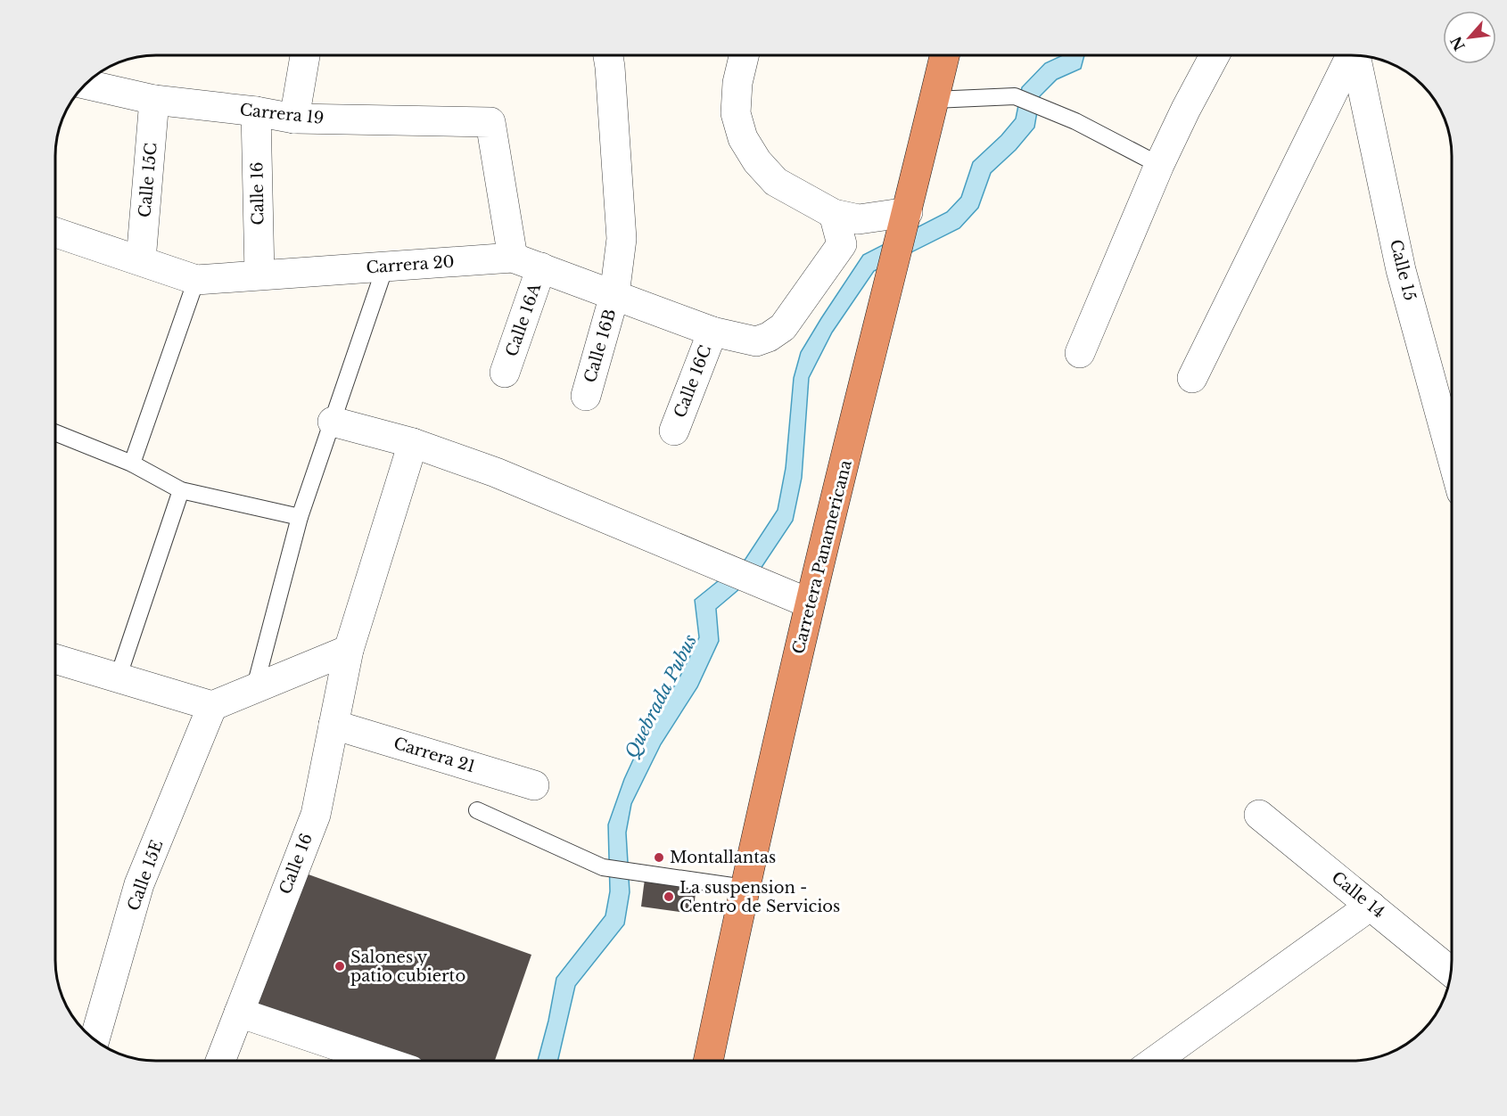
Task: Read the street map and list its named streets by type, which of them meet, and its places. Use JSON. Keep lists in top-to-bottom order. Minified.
{"streets":{"highway":["Carretera Panamericana"],"street":["Carrera 19","Calle 15C","Calle 16","Carrera 20","Calle 15","Calle 16A","Calle 16B","Calle 16C","Carrera 21","Calle 15E","Calle 14"]},"crossings":[["Carrera 19","Calle 15C"],["Carrera 19","Calle 16"],["Carrera 19","Carrera 20"],["Calle 15C","Carrera 20"],["Calle 16","Carrera 20"],["Calle 16","Carrera 21"],["Carrera 20","Calle 16A"],["Carrera 20","Calle 16B"],["Carrera 20","Calle 16C"]],"water":["Quebrada Pubus"],"places":["Montallantas","La suspension - Centro de Servicios","Salones y patio cubierto"],"north":"bottom left"}
